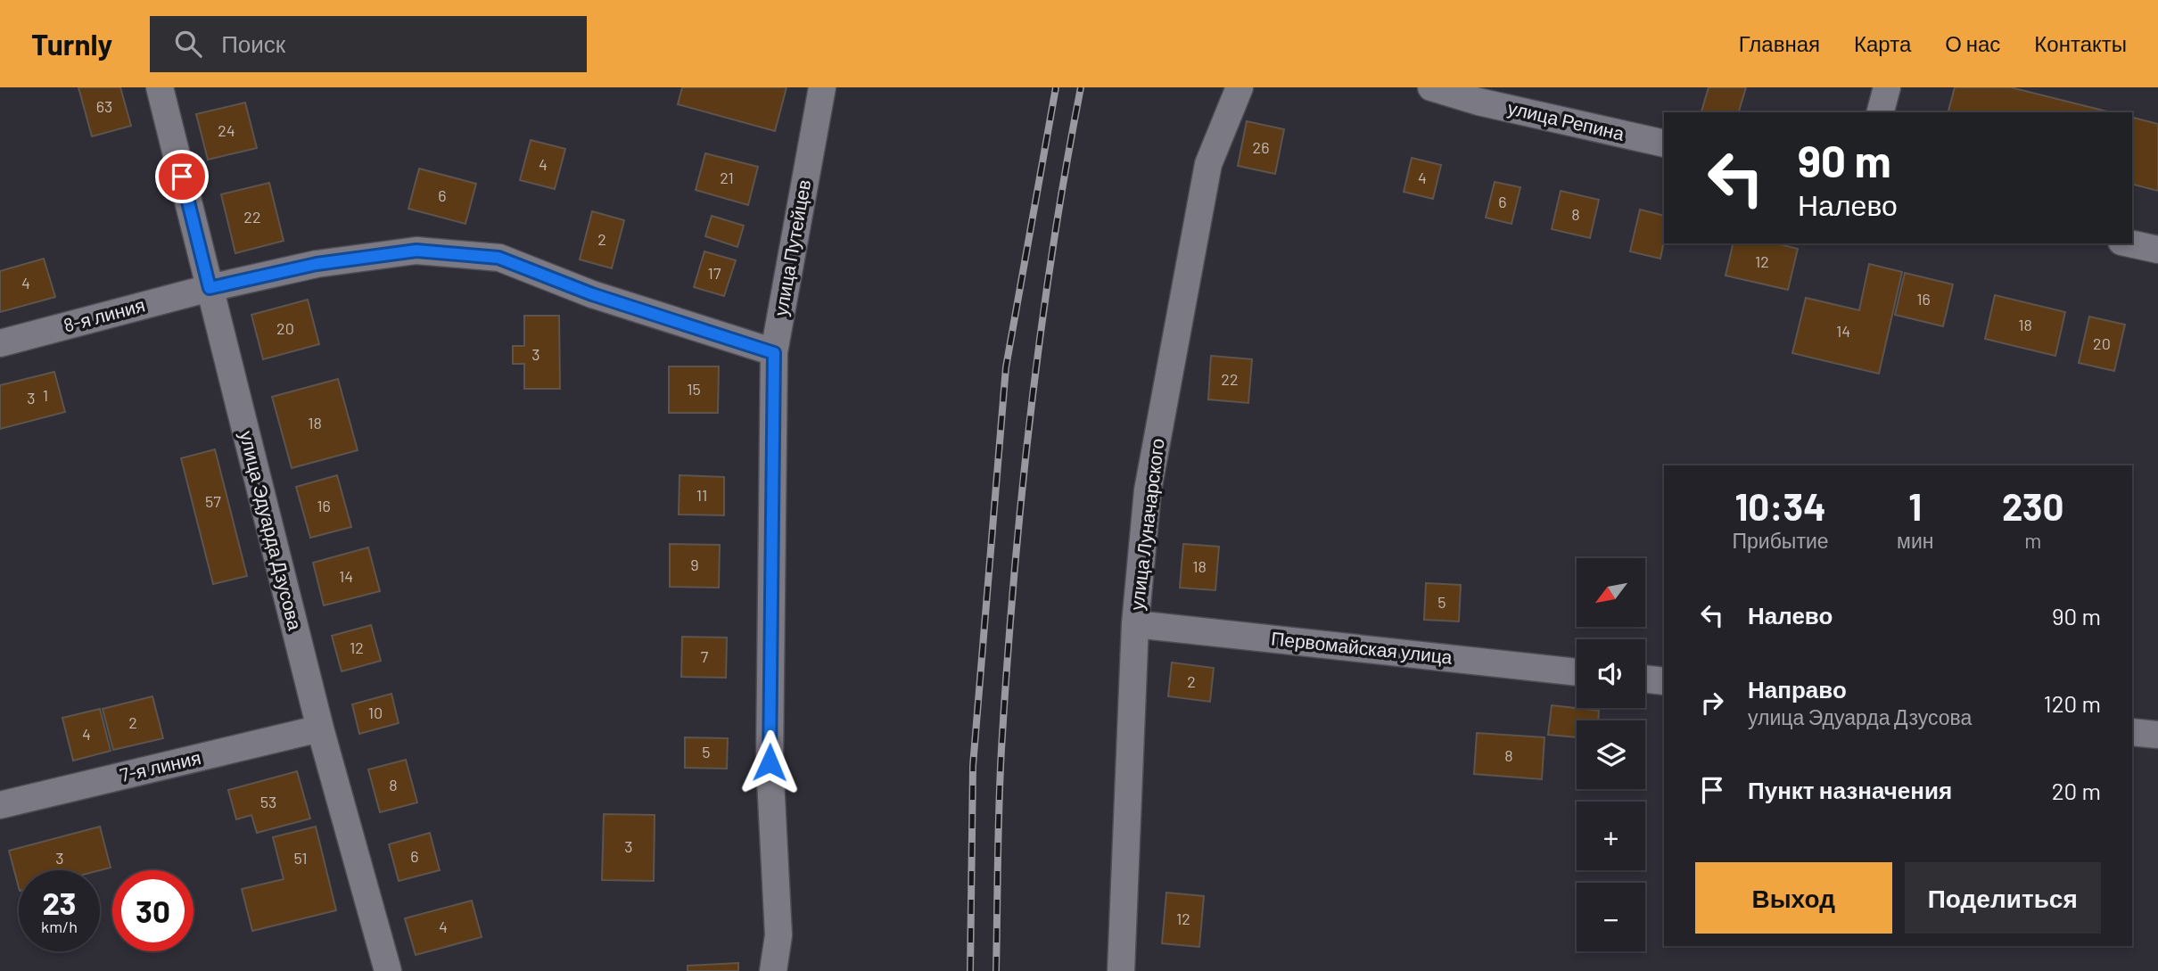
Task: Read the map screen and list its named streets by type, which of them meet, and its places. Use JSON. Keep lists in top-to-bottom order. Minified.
{"streets":{"street":["улица Репина","улица Путейцев","8-я линия","улица Луначарского","улица Эдуарда Дзусова","Первомайская улица","7-я линия"]},"crossings":[["улица Путейцев","8-я линия"],["8-я линия","улица Эдуарда Дзусова"],["улица Луначарского","Первомайская улица"],["улица Эдуарда Дзусова","7-я линия"]],"house_numbers":["63","24","26","4","21","4","6","6","8","22","2","12","17","4","16","18","20","14","20","3","22","15","1","3","18","11","57","16","9","18","14","5","12","7","2","10","2","4","5","8","8","53","3","6","3","51","12","4"],"north":"bottom left","page":{"header":"Turnly","search":"Поиск","nav":["Главная","Карта","О нас","Контакты"],"turn":["90 m","Налево"],"eta":["10:34","Прибытие","1","мин","230","m"],"map_buttons":["+","−"],"list":[{"name":"Налево","value":"90 m"},{"name":"Направо","note":"улица Эдуарда Дзусова","value":"120 m"},{"name":"Пункт назначения","value":"20 m"}],"buttons":["Выход","Поделиться"],"speed":"23 km/h","limit":"30"}}
